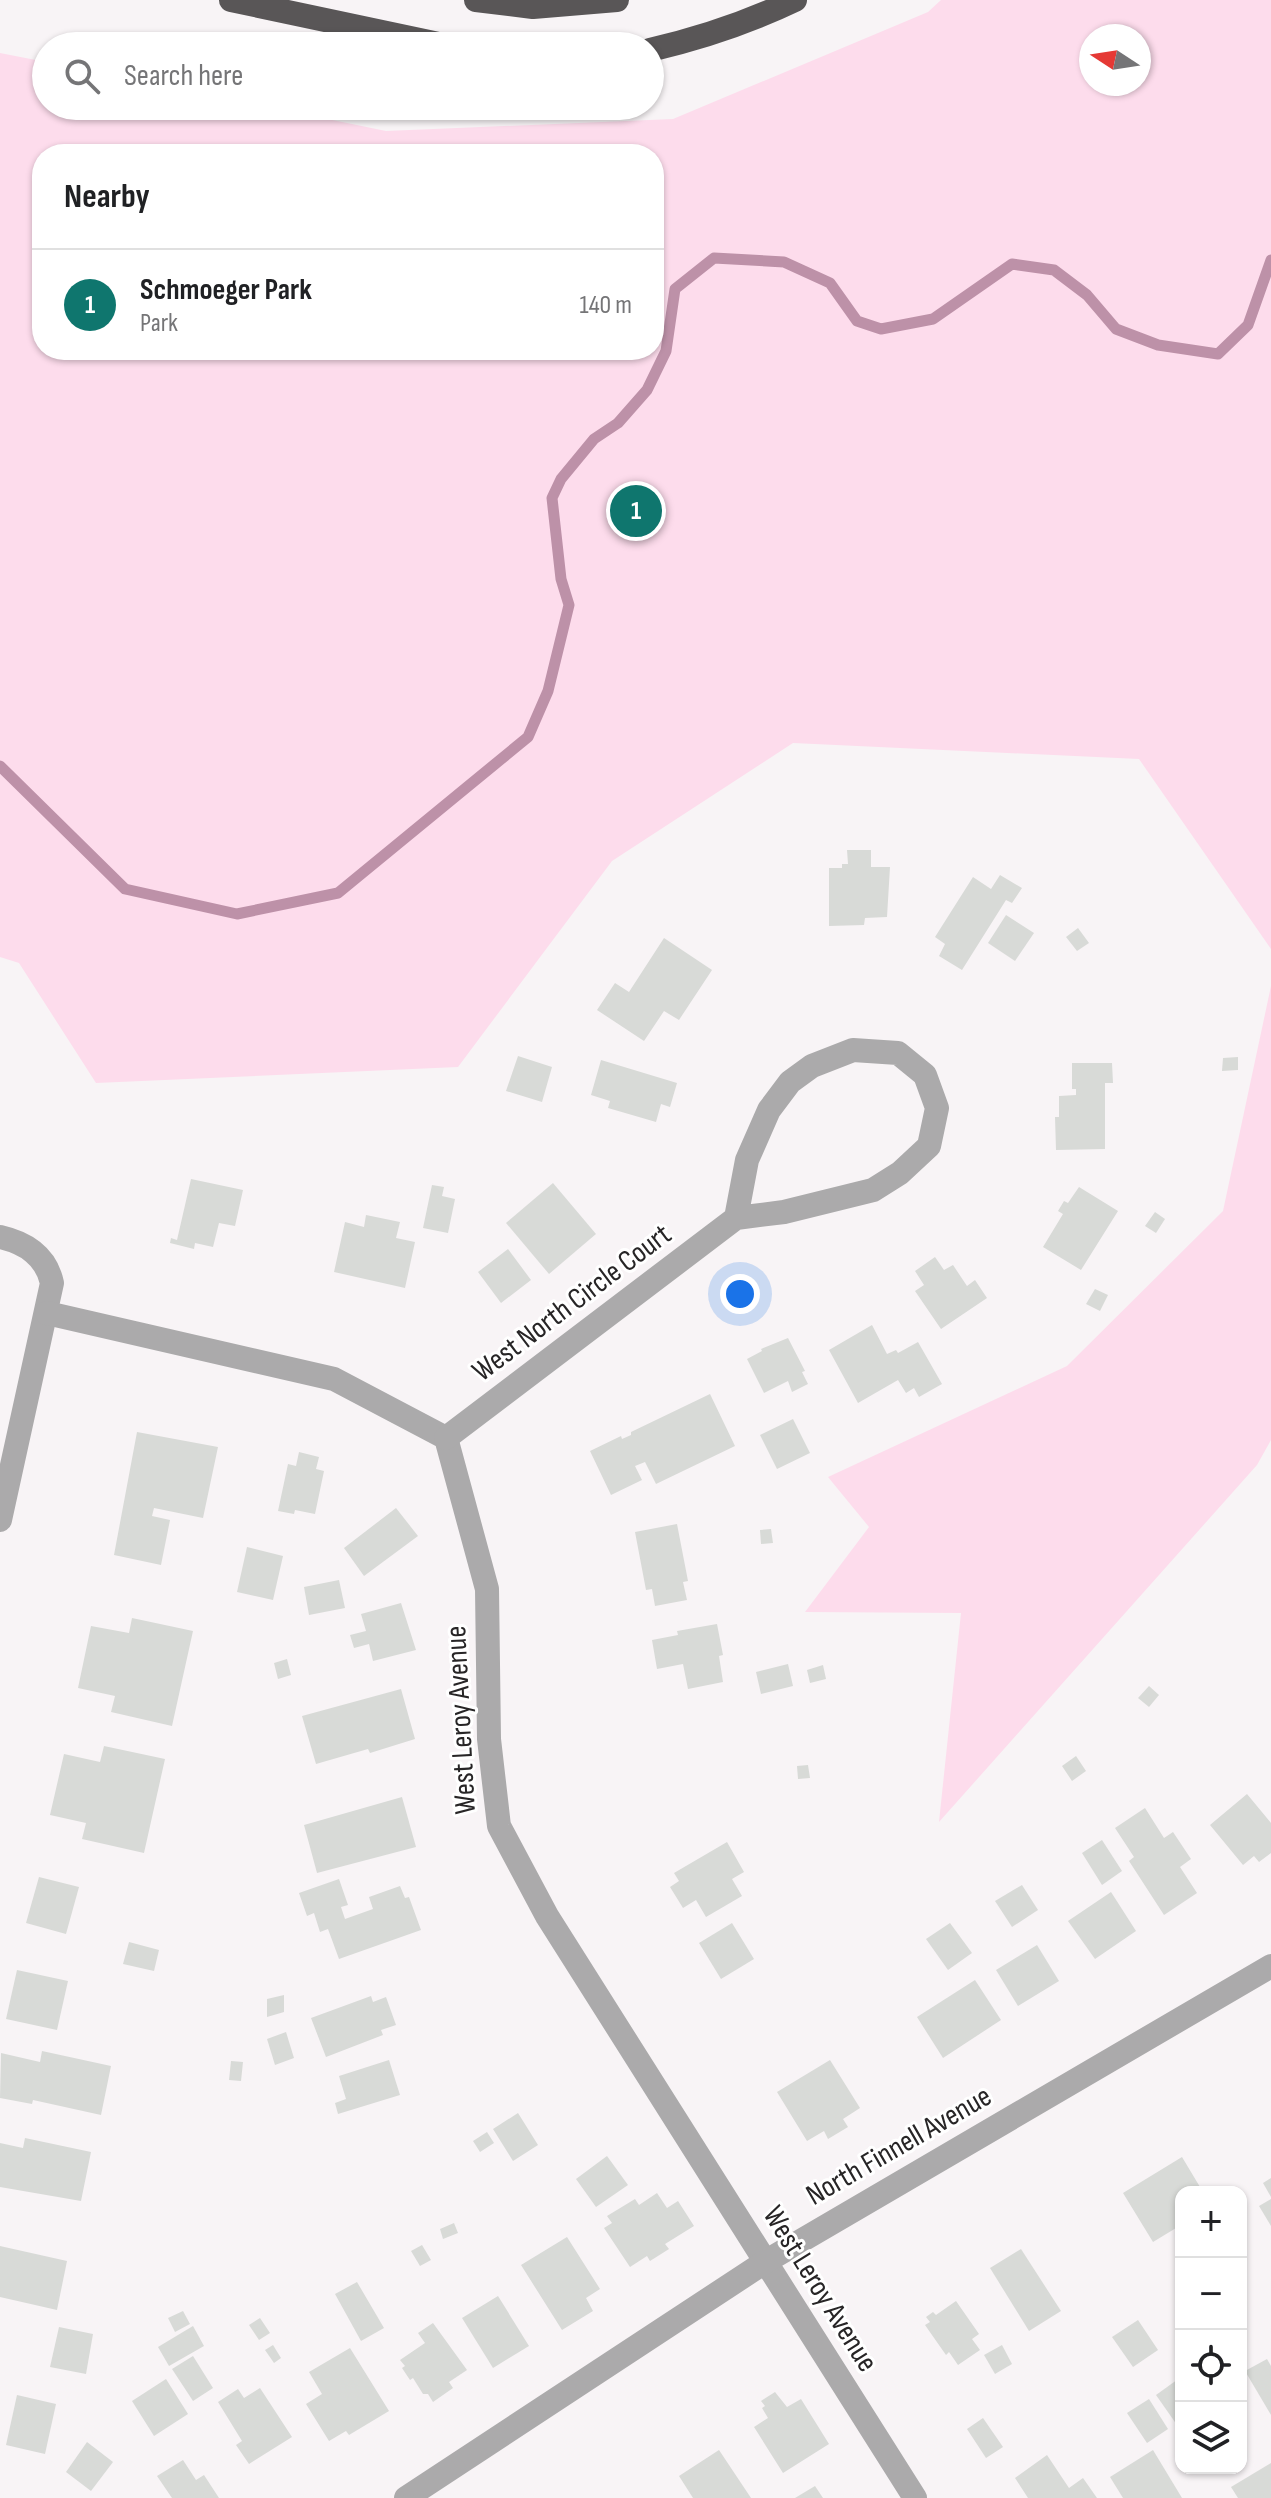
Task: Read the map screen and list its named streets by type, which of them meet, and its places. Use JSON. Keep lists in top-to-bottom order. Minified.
{"streets":{"street":["West North Circle Court","West Leroy Avenue","North Finnell Avenue"]},"crossings":[["West North Circle Court","West Leroy Avenue"],["West Leroy Avenue","North Finnell Avenue"]],"north":"left","page":{"search":"Search here","heading":"Nearby","list":[{"mark":"1","name":"Schmoeger Park","note":"Park","value":"140 m"}],"pins":"1","map_buttons":["+","−"]}}
